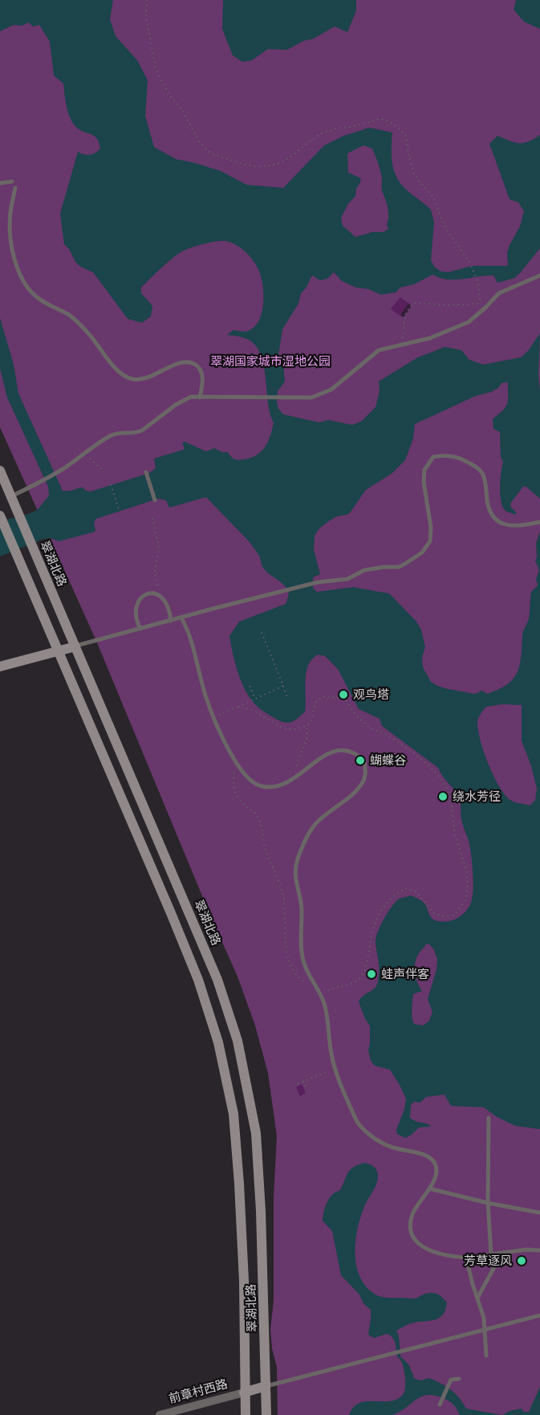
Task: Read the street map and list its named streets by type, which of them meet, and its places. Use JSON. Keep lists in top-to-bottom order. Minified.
{"streets":{"street":["翠湖北路","前章村西路"]},"crossings":[["翠湖北路","前章村西路"]],"parks":["翠湖国家城市湿地公园"],"places":["观鸟塔","蝴蝶谷","绕水芳径","蛙声伴客","芳草逐风"]}
